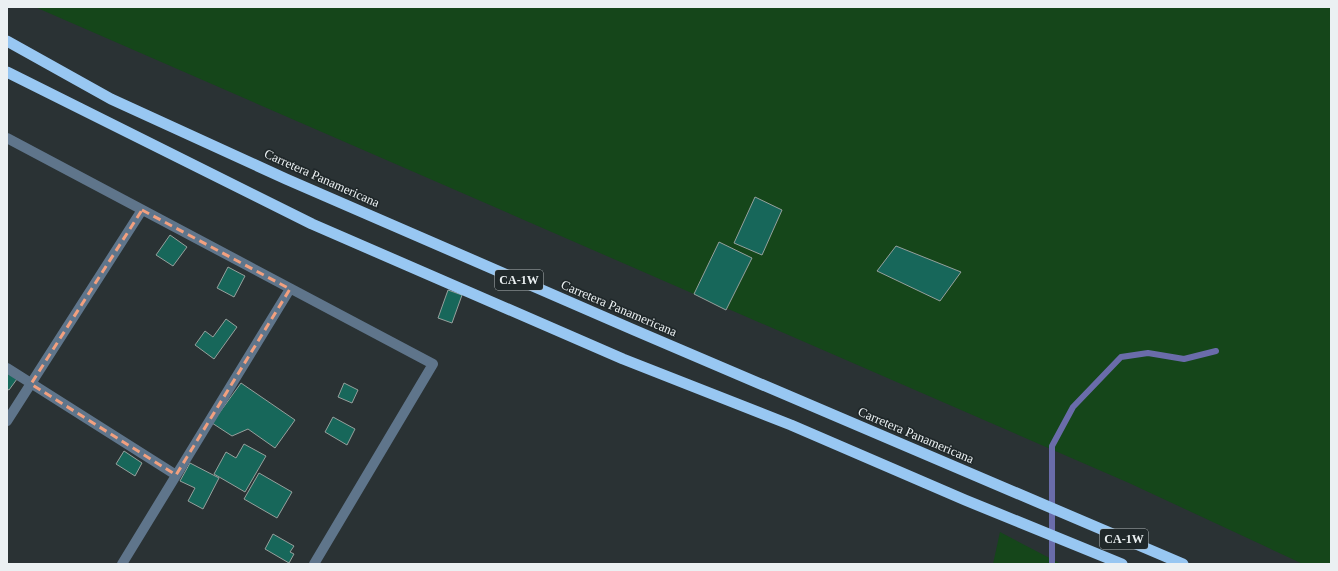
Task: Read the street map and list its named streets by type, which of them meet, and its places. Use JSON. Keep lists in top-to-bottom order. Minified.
{"streets":{"highway":["Carretera Panamericana","CA-1W"]}}
